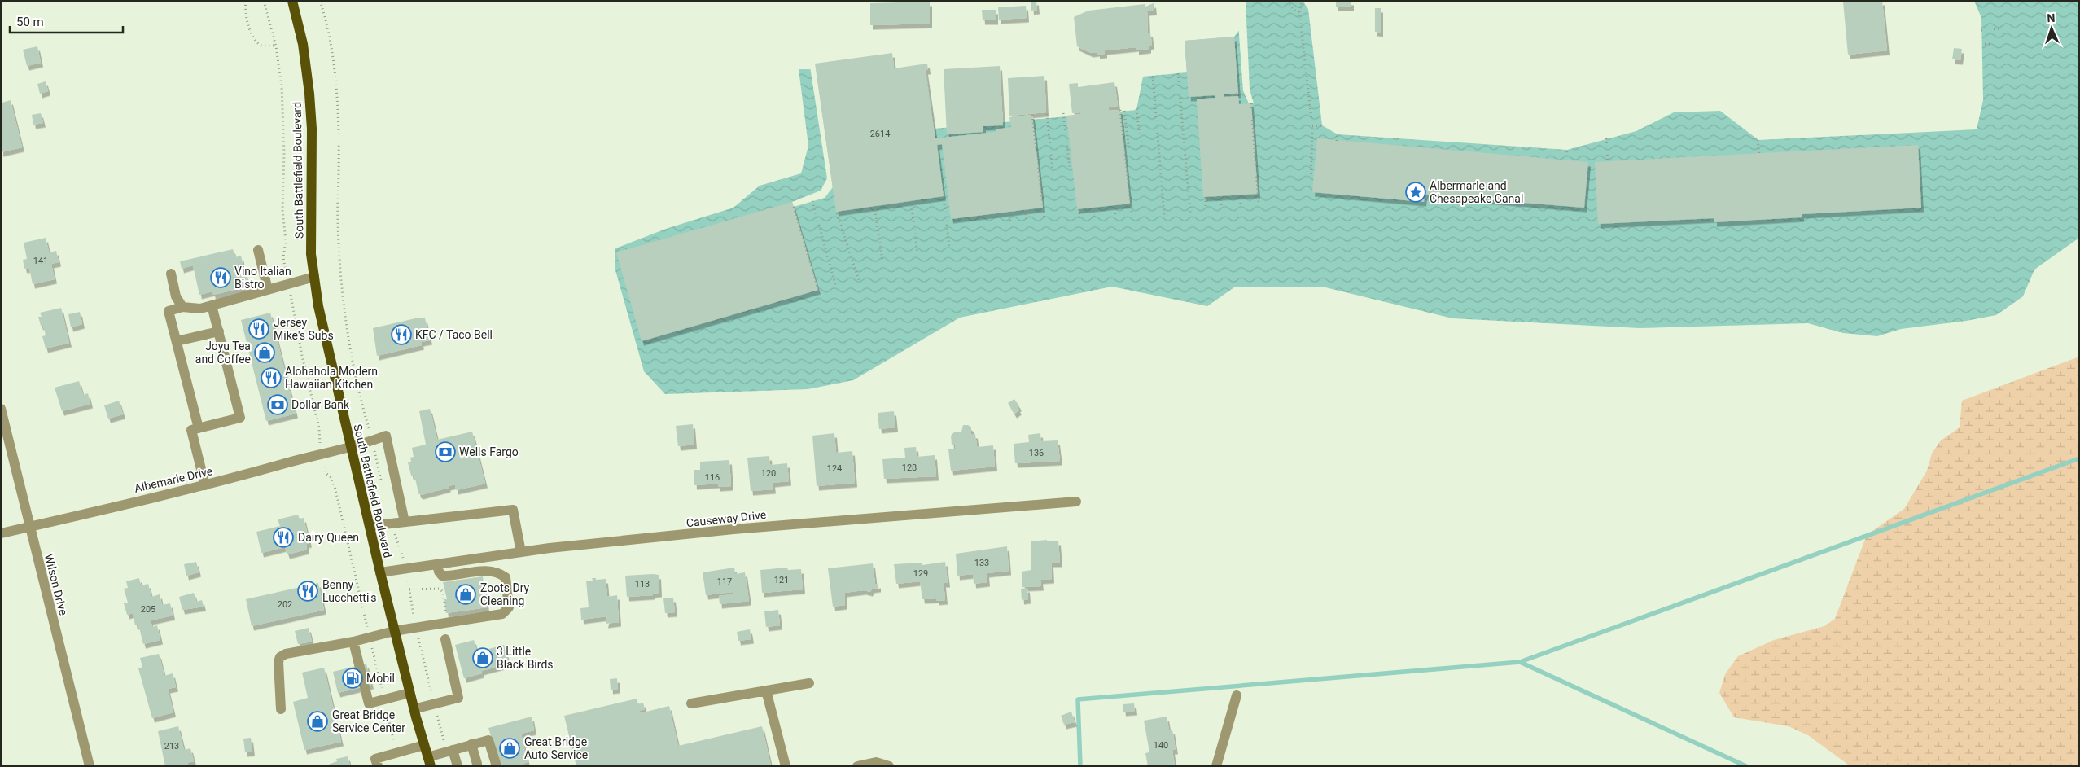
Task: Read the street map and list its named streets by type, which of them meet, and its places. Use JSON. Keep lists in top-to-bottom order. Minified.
{"streets":{"main road":["South Battlefield Boulevard"],"street":["Albemarle Drive","Causeway Drive","Wilson Drive"]},"crossings":[["South Battlefield Boulevard","Albemarle Drive"],["South Battlefield Boulevard","Causeway Drive"],["Albemarle Drive","Wilson Drive"]],"places":{"place":["Albermarle and Chesapeake Canal"],"restaurant":["Vino Italian Bistro","Jersey Mike's Subs","KFC / Taco Bell","Alohahola Modern Hawaiian Kitchen","Dairy Queen","Benny Lucchetti's"],"shop":["Joyu Tea and Coffee","Zoots Dry Cleaning","3 Little Black Birds","Great Bridge Service Center","Great Bridge Auto Service"],"bank":["Dollar Bank","Wells Fargo"],"fuel station":["Mobil"]},"house_numbers":["2614","141","136","128","124","120","116","133","129","121","117","113","202","205","140","213"],"scale_bar":"50 m","north":"top"}
